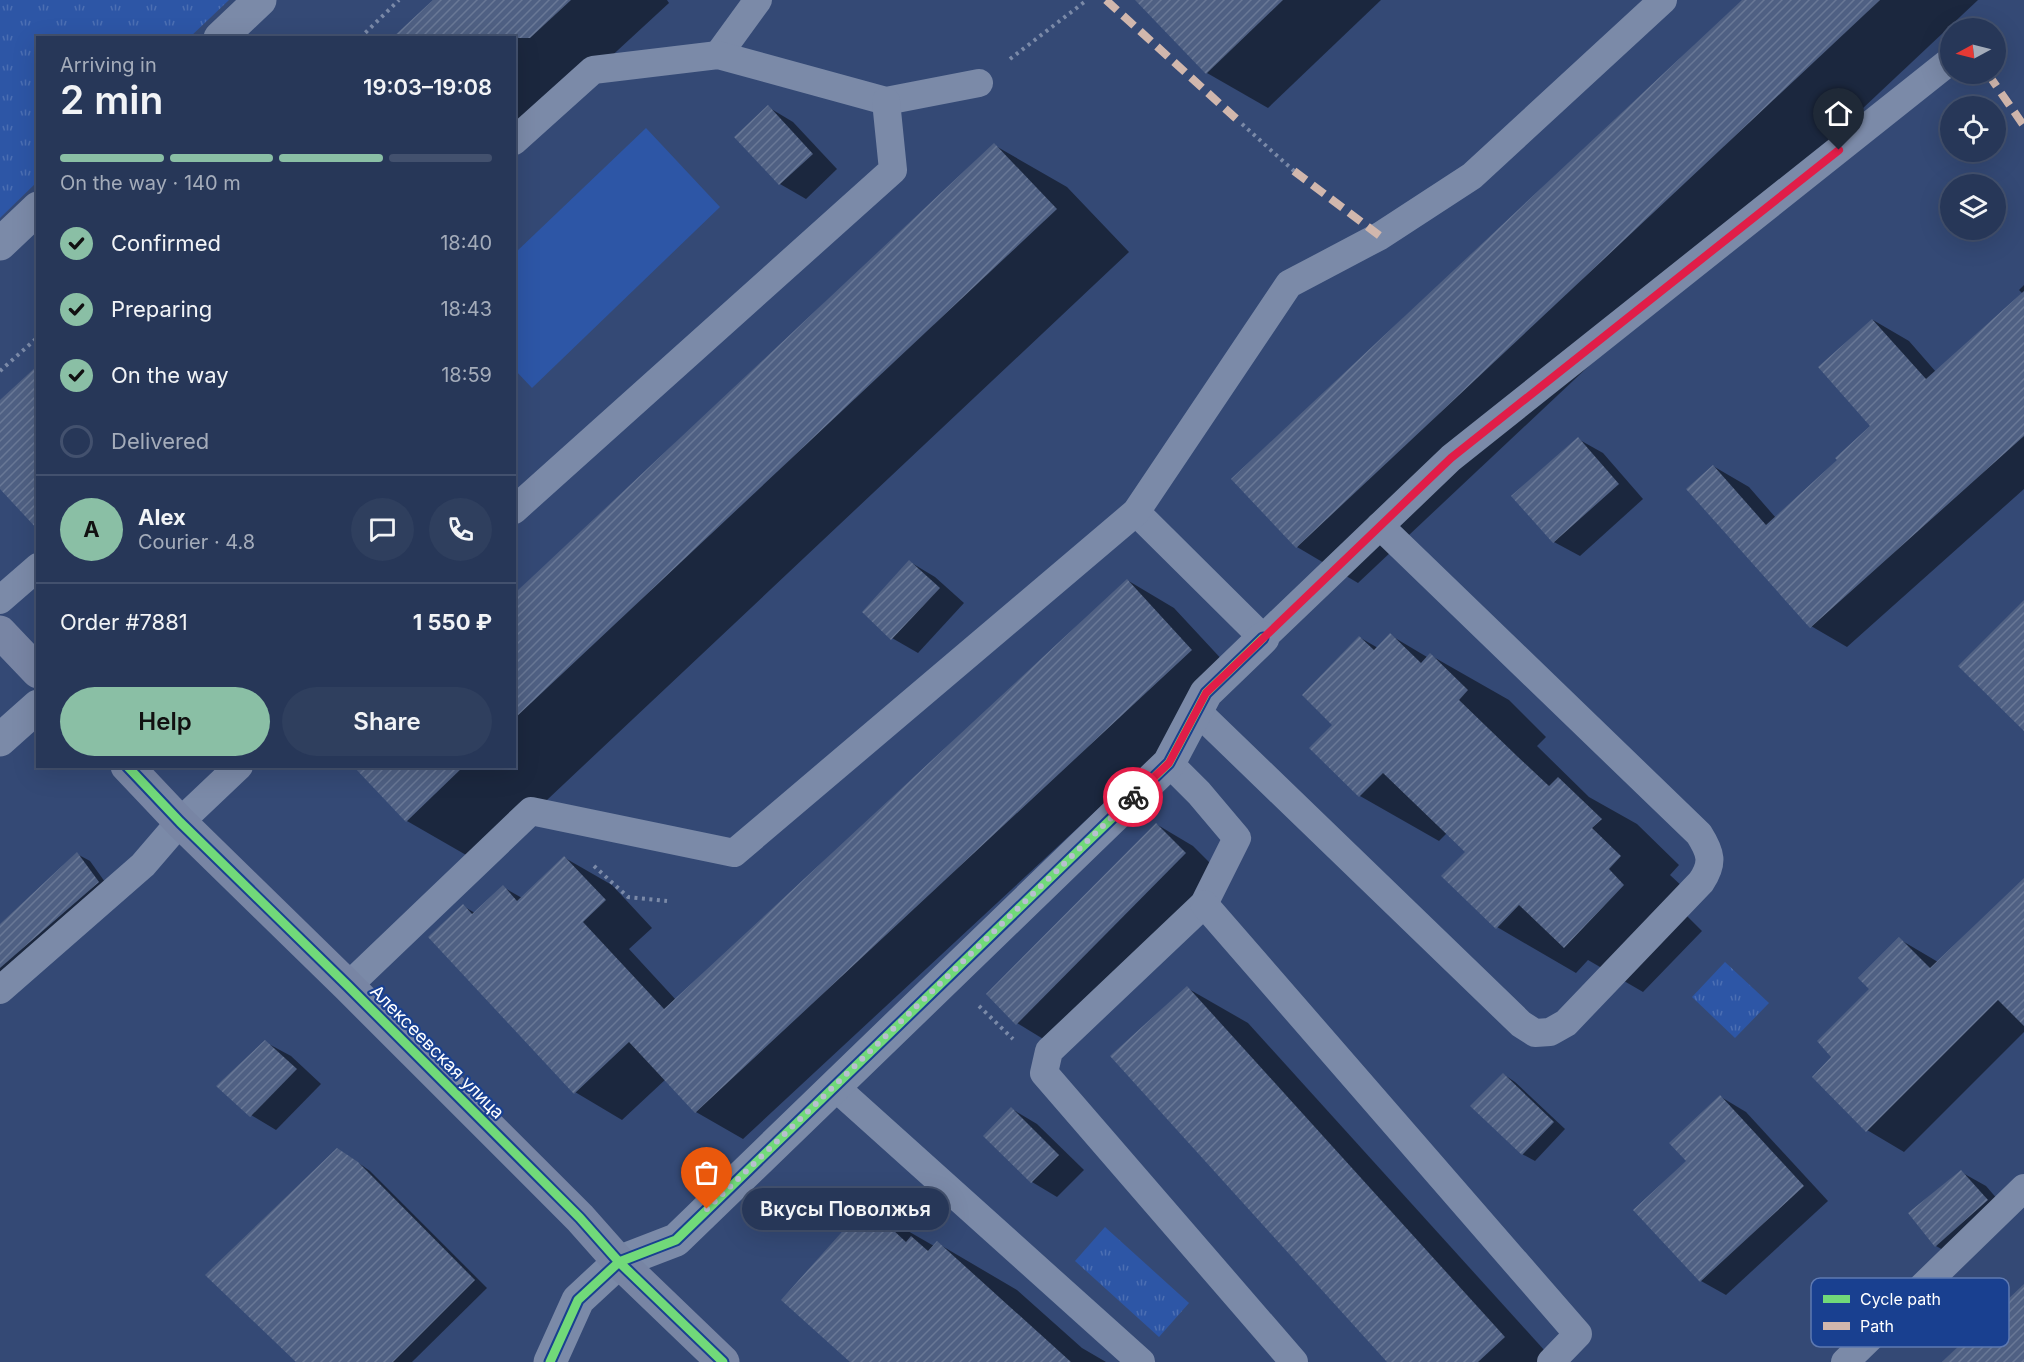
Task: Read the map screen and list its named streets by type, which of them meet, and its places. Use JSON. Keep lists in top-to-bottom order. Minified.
{"streets":{"street":["Алексеевская улица"]},"places":["Вкусы Поволжья"],"legend":["Cycle path","Path"],"north":"left","page":{"heading":["2 min","Arriving in","19:03–19:08"],"panel":["Alex","Courier · 4.8","Order #7881","1 550 ₽"],"bar":"On the way · 140 m","list":[["Confirmed","18:40"],["Preparing","18:43"],["On the way","18:59"],"Delivered"],"round":"A","buttons":["Help","Share"],"bubble":"Вкусы Поволжья"}}
